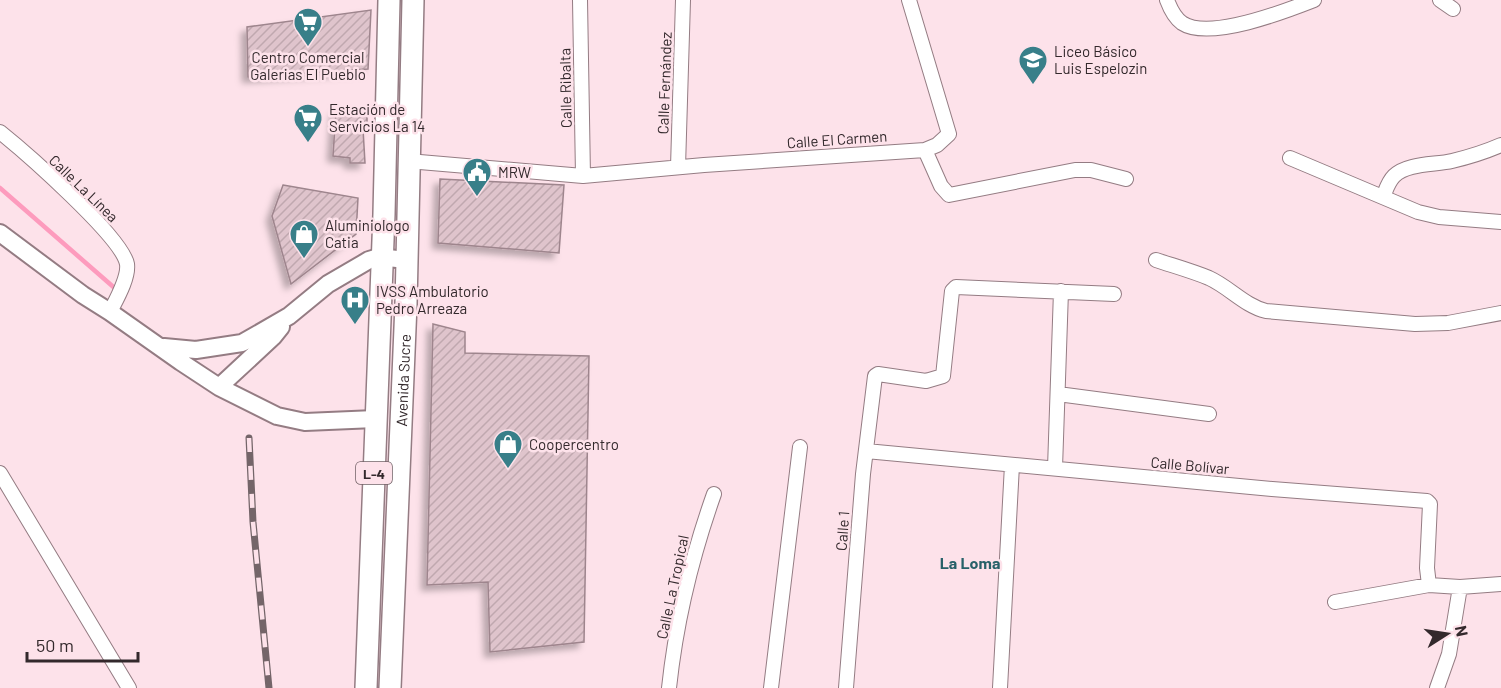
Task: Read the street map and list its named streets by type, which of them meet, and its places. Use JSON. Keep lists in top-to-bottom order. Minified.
{"streets":{"main road":["Avenida Sucre","L-4"],"street":["Calle Fernández","Calle Ribalta","Calle El Carmen","Calle La Línea","Calle Bolívar","Calle 1","Calle La Tropical"]},"crossings":[["Calle Fernández","Calle El Carmen"],["Calle Ribalta","Calle El Carmen"],["Calle El Carmen","Avenida Sucre"],["Calle Bolívar","Calle 1"]],"districts":["La Loma"],"places":{"supermarket":["Centro Comercial Galerias El Pueblo","Estación de Servicios La 14"],"school or university":["Liceo Básico Luis Espelozin"],"public building":["MRW"],"shop":["Aluminiologo Catia","Coopercentro"],"hospital":["IVSS Ambulatorio Pedro Arreaza"]},"scale_bar":"50 m","north":"right"}
